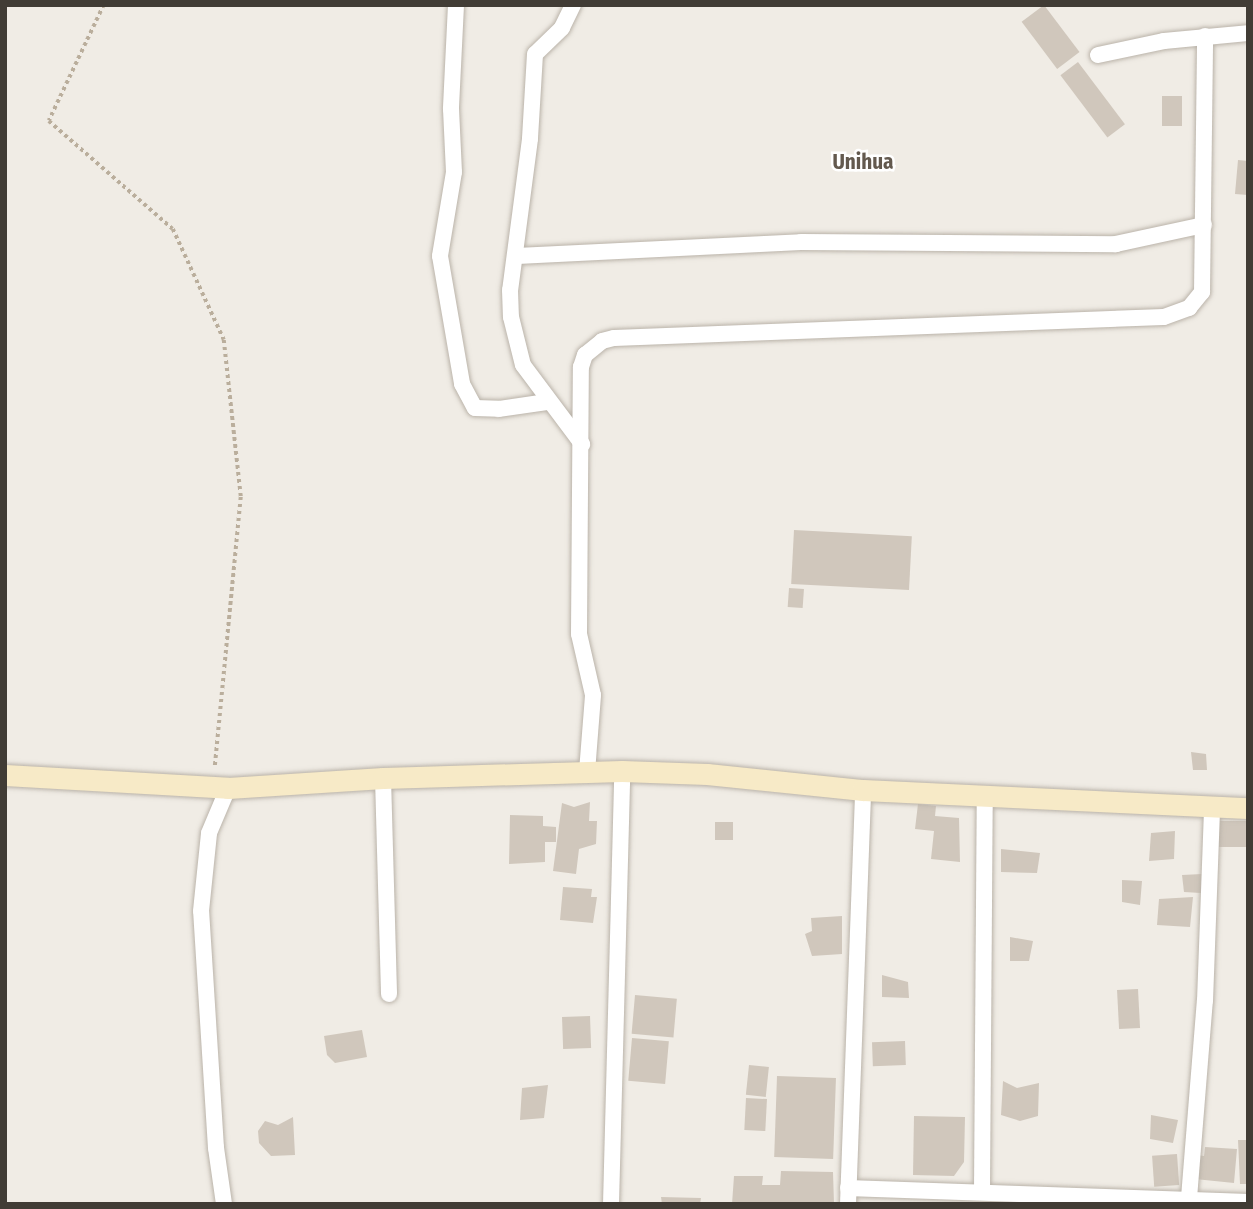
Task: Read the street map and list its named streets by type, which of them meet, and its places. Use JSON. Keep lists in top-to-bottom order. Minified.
{"districts":["Unihua"]}
